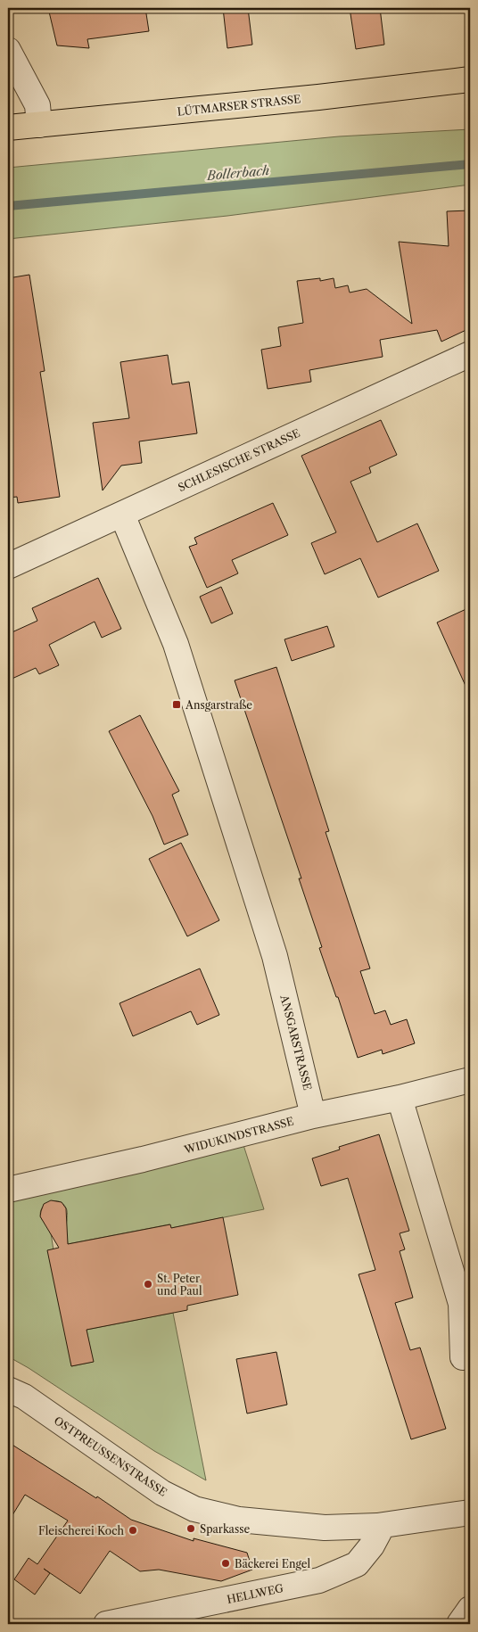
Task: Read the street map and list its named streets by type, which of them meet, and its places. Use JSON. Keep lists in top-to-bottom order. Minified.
{"streets":{"main road":["LÜTMARSER STRASSE"],"street":["SCHLESISCHE STRASSE","ANSGARSTRASSE","WIDUKINDSTRASSE","OSTPREUSSENSTRASSE","HELLWEG"]},"crossings":[["SCHLESISCHE STRASSE","ANSGARSTRASSE"],["ANSGARSTRASSE","WIDUKINDSTRASSE"],["OSTPREUSSENSTRASSE","HELLWEG"]],"water":["Bollerbach"],"places":{"transit":["Ansgarstraße"],"other":["St. Peter und Paul","Sparkasse","Fleischerei Koch","Bäckerei Engel"]}}
